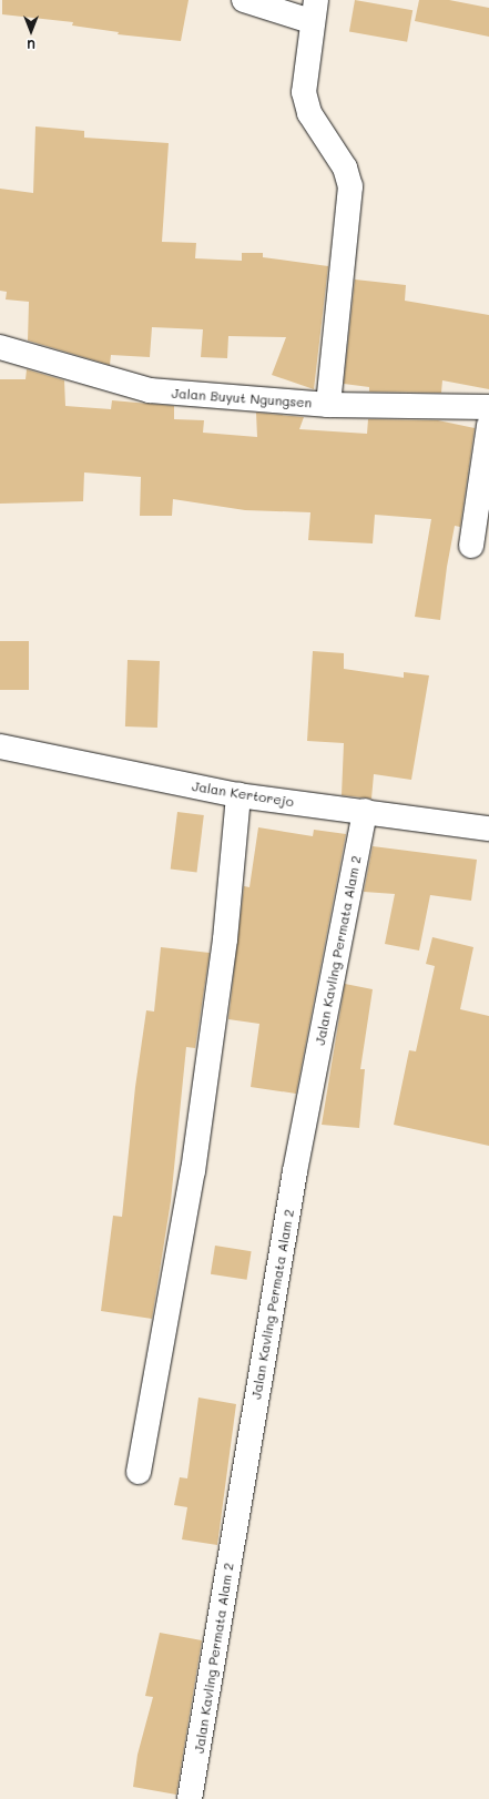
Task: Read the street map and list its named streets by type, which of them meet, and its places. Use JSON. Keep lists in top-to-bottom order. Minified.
{"streets":{"street":["Jalan Buyut Ngungsen","Jalan Kertorejo","Jalan Kavling Permata Alam 2"]},"crossings":[["Jalan Kertorejo","Jalan Kavling Permata Alam 2"]],"north":"bottom"}
